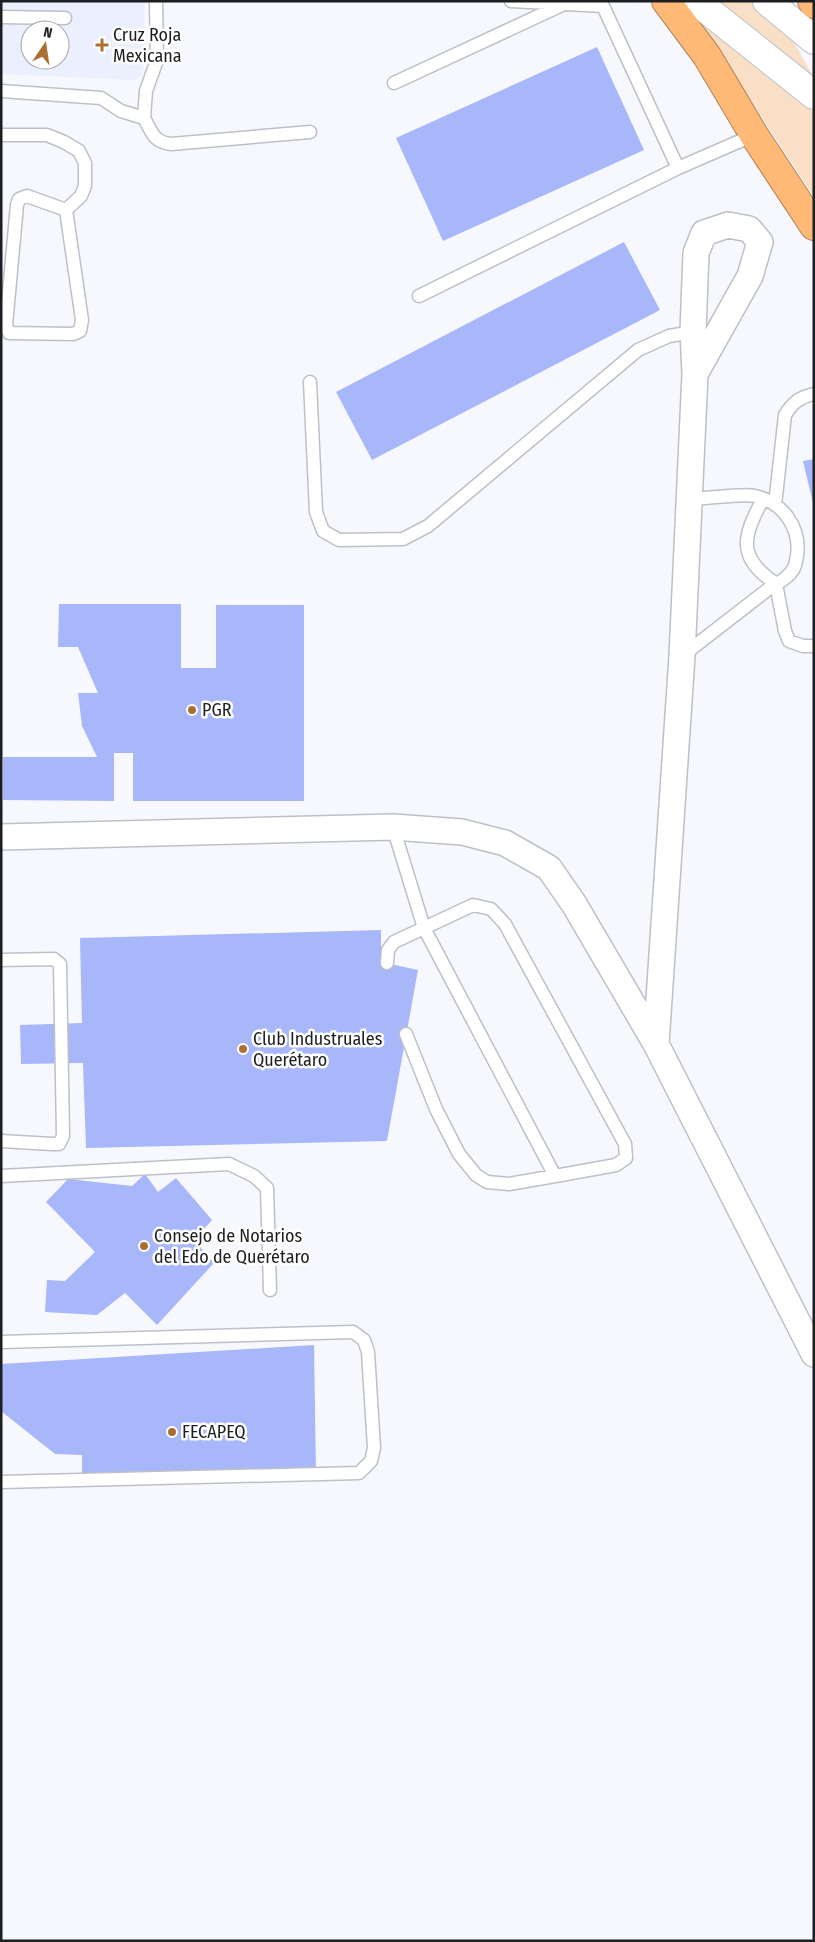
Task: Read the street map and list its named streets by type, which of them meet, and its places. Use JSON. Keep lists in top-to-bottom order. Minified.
{"places":{"health":["Cruz Roja Mexicana"],"other":["PGR","Club Industruales Querétaro","Consejo de Notarios del Edo de Querétaro","FECAPEQ"]},"north":"top"}
